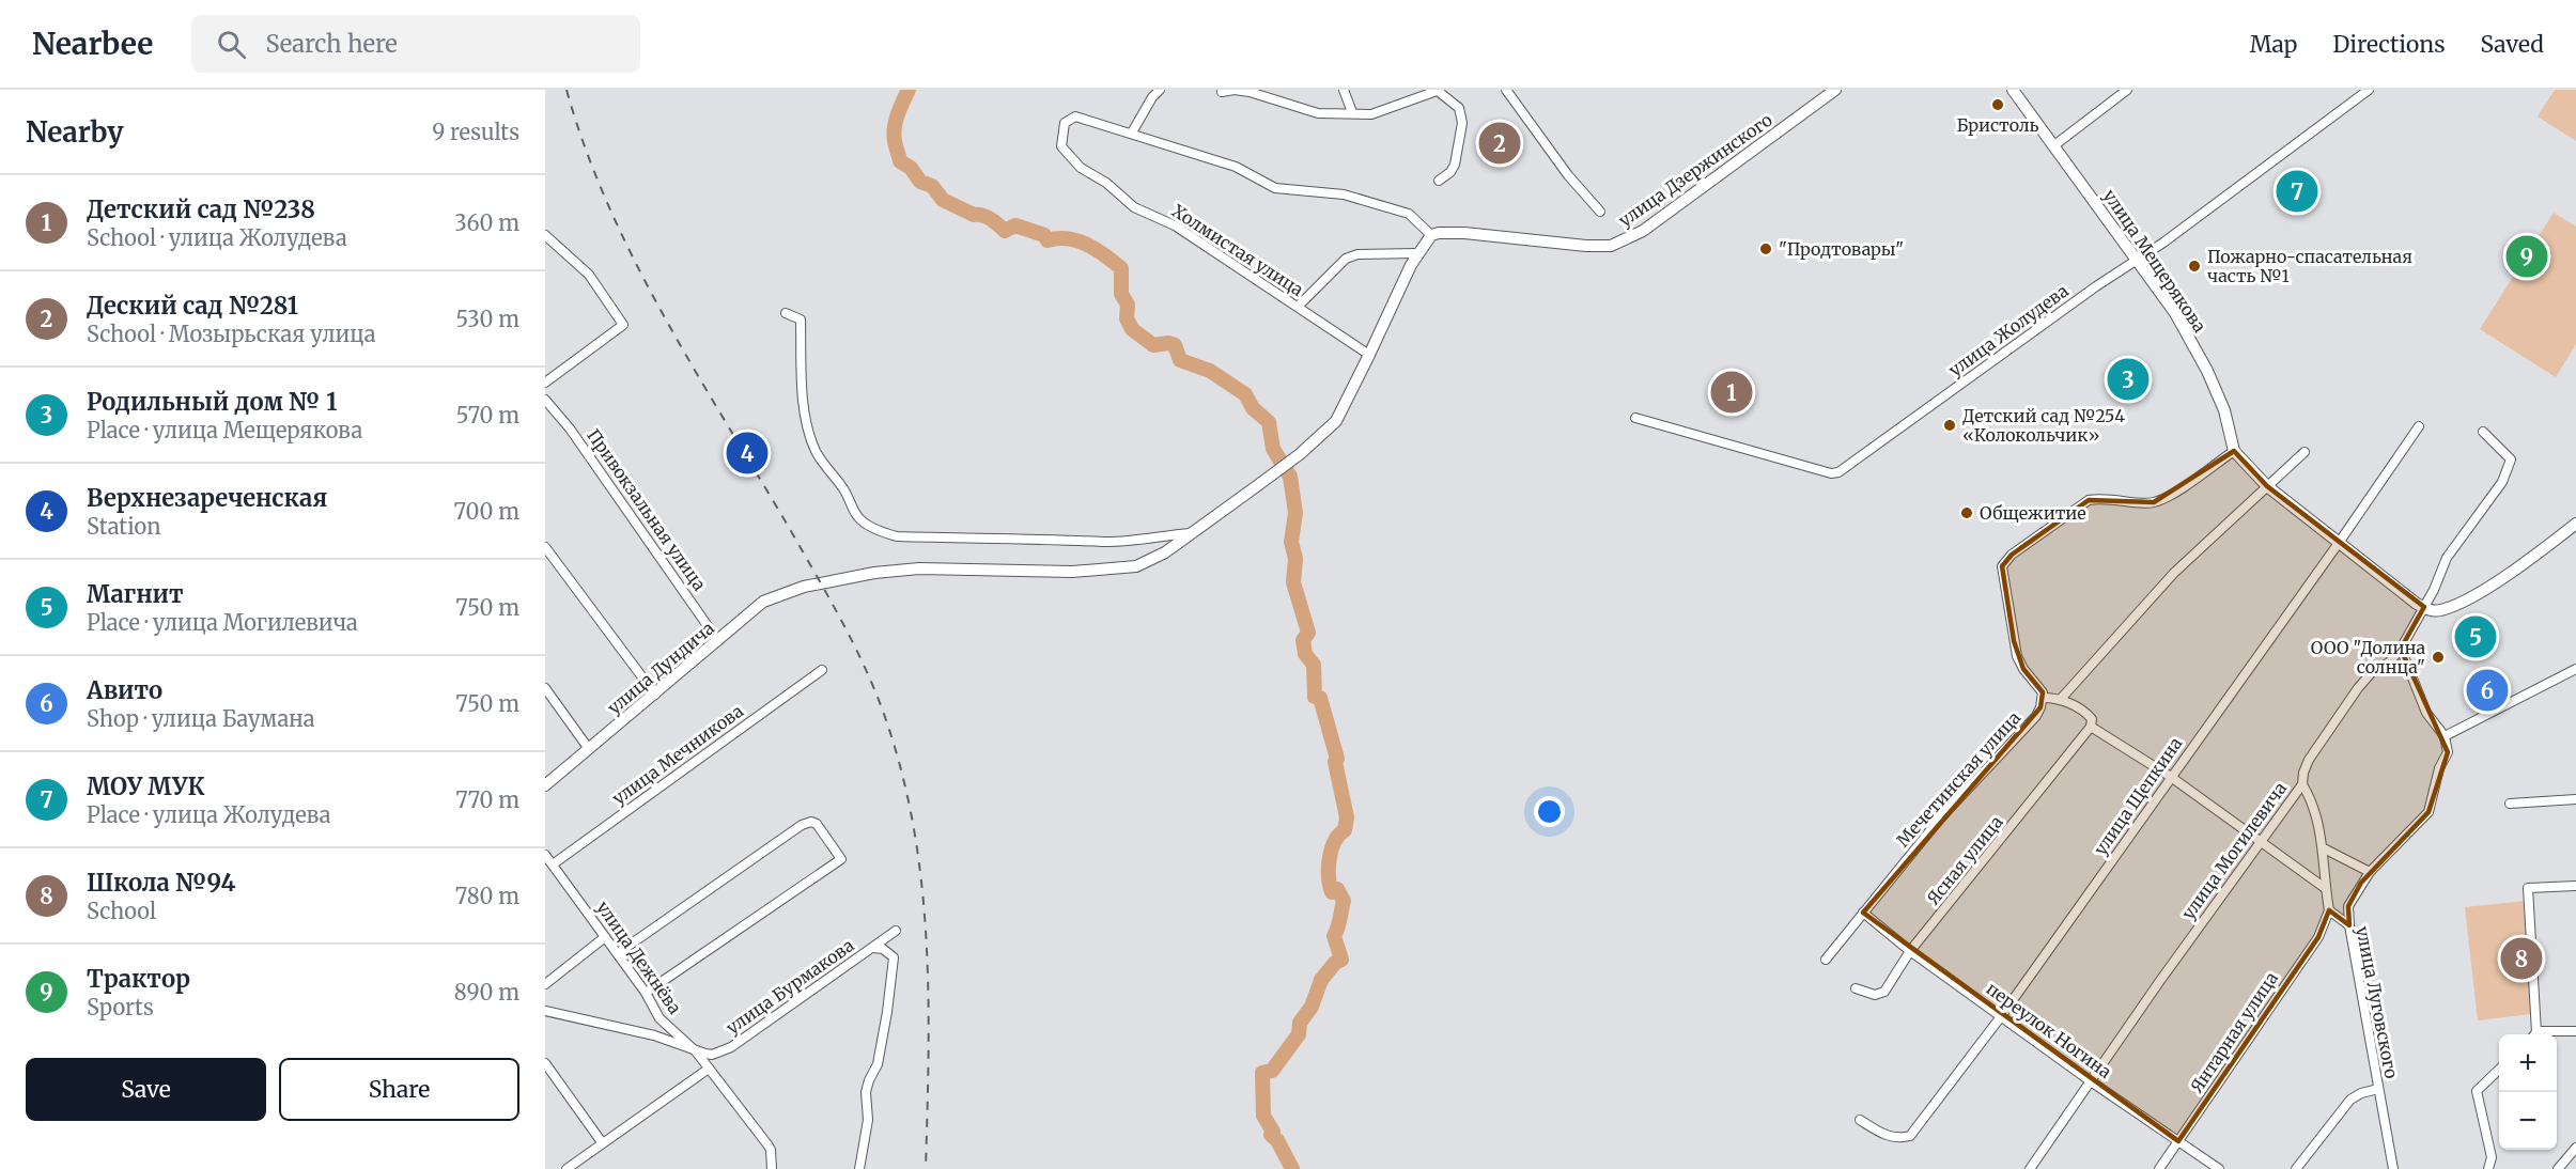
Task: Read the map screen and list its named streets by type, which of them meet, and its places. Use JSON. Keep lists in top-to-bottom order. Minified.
{"streets":{"street":["улица Дзержинского","Холмистая улица","улица Мещерякова","улица Жолудева","Привокзальная улица","улица Дундича","улица Мечникова","Мечетинская улица","улица Щепкина","улица Могилевича","Ясная улица","улица Дежнёва","улица Бурмакова","улица Луговского","переулок Ногина","Янтарная улица"]},"crossings":[["Холмистая улица","улица Дундича"],["улица Мещерякова","улица Жолудева"],["улица Мещерякова","улица Щепкина"],["улица Мещерякова","улица Могилевича"],["Привокзальная улица","улица Дундича"],["улица Мечникова","улица Дежнёва"],["Мечетинская улица","переулок Ногина"],["улица Щепкина","переулок Ногина"],["улица Могилевича","переулок Ногина"],["Ясная улица","переулок Ногина"],["улица Дежнёва","улица Бурмакова"],["улица Луговского","Янтарная улица"],["переулок Ногина","Янтарная улица"]],"places":["Бристоль","\"Продтовары\"","Пожарно-спасательная часть №1","Детский сад №254 «Колокольчик»","Общежитие","ООО \"Долина солнца\""],"page":{"header":"Nearbee","search":"Search here","nav":["Map","Directions","Saved"],"heading":["Nearby","9 results"],"pins":["2","7","9","3","1","4","5","6","8"],"list":[{"mark":"1","name":"Детский сад №238","note":"School · улица Жолудева","value":"360 m"},{"mark":"2","name":"Деский сад №281","note":"School · Мозырьская улица","value":"530 m"},{"mark":"3","name":"Родильный дом № 1","note":"Place · улица Мещерякова","value":"570 m"},{"mark":"4","name":"Верхнезареченская","note":"Station","value":"700 m"},{"mark":"5","name":"Магнит","note":"Place · улица Могилевича","value":"750 m"},{"mark":"6","name":"Авито","note":"Shop · улица Баумана","value":"750 m"},{"mark":"7","name":"МОУ МУК","note":"Place · улица Жолудева","value":"770 m"},{"mark":"8","name":"Школа №94","note":"School","value":"780 m"},{"mark":"9","name":"Трактор","note":"Sports","value":"890 m"}],"map_buttons":["+","−"],"buttons":["Save","Share"]}}
